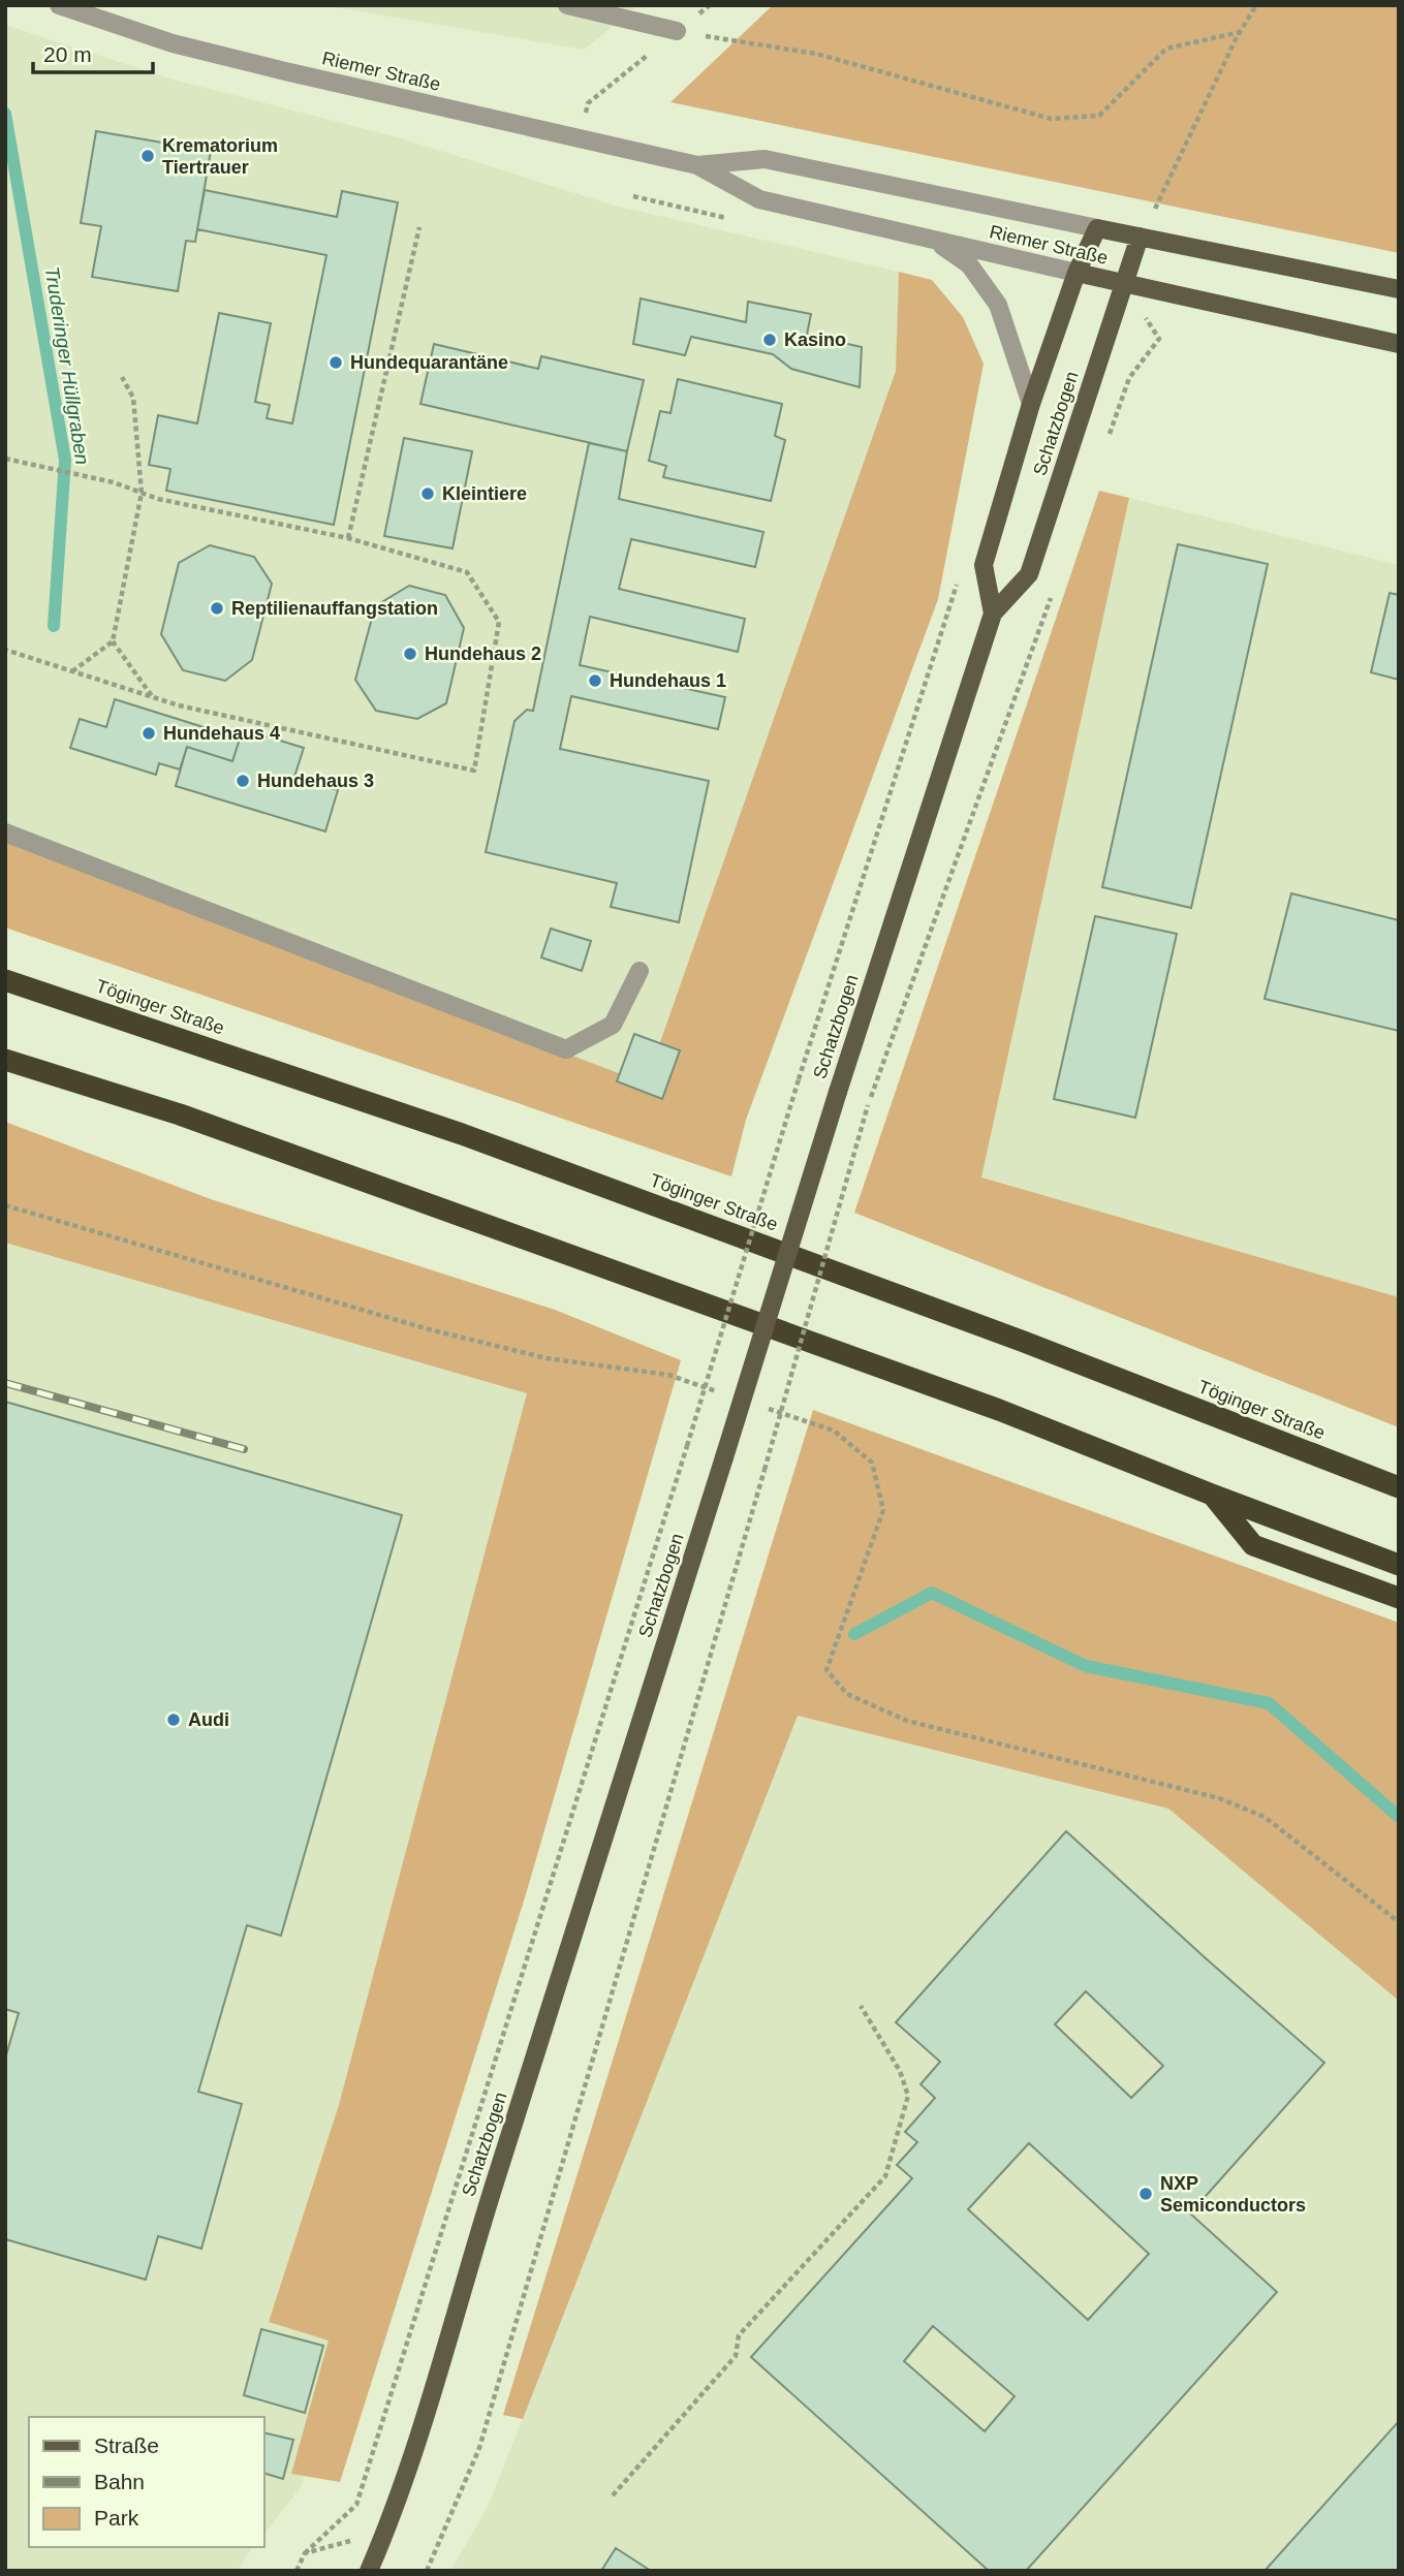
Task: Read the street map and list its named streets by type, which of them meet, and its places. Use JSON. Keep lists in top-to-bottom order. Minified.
{"streets":{"highway":["Töginger Straße"],"main road":["Riemer Straße","Schatzbogen"]},"crossings":[["Riemer Straße","Schatzbogen"]],"water":["Truderinger Hüllgraben"],"places":["Krematorium Tiertrauer","Kasino","Hundequarantäne","Kleintiere","Reptilienauffangstation","Hundehaus 2","Hundehaus 1","Hundehaus 4","Hundehaus 3","Audi","NXP Semiconductors"],"legend":["Straße","Bahn","Park"],"scale_bar":"20 m"}
